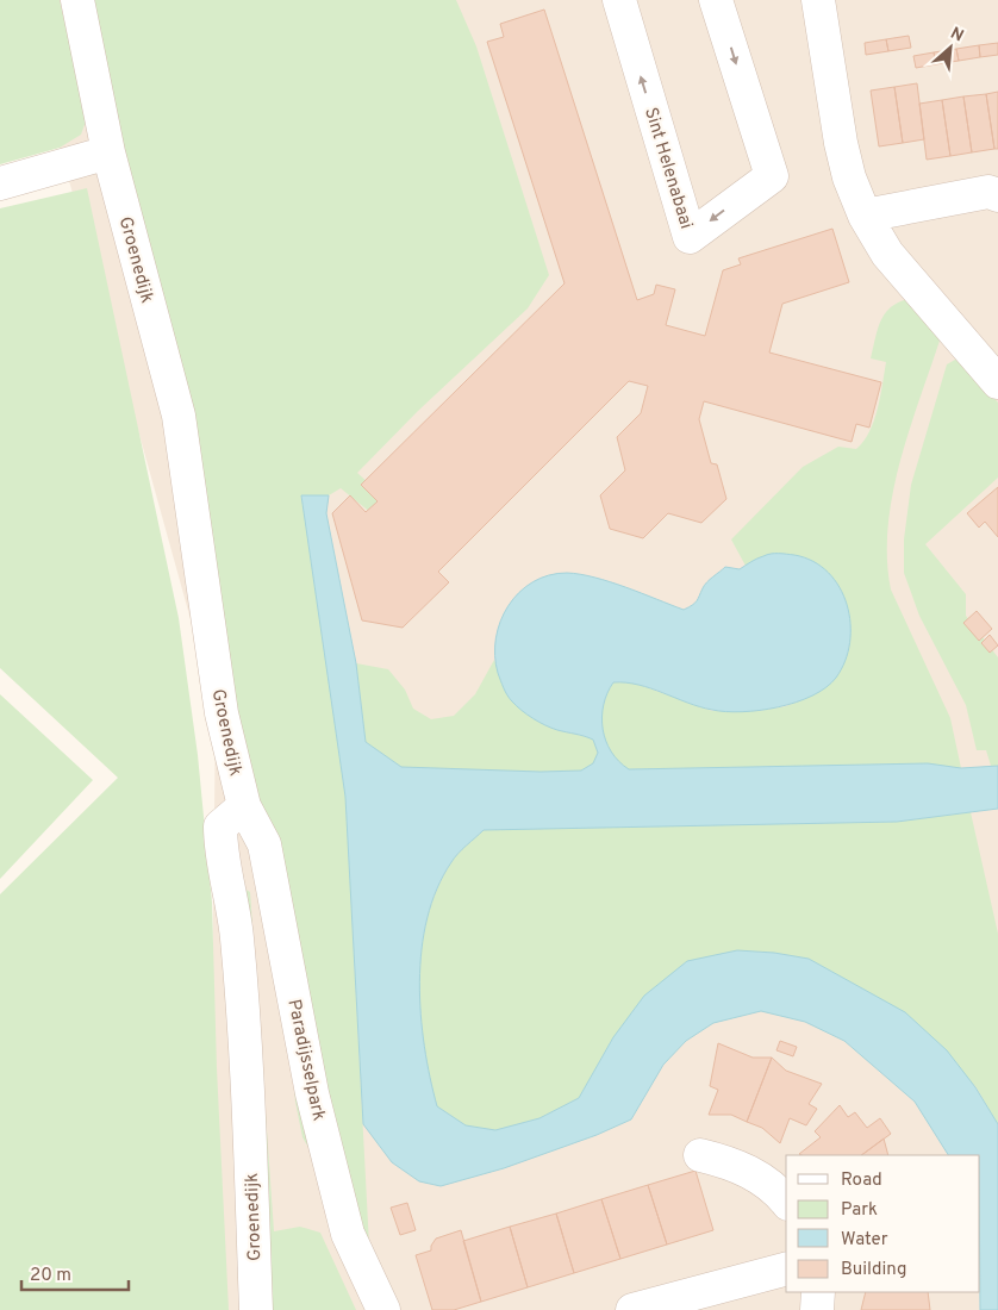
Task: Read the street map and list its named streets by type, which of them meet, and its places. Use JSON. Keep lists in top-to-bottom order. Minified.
{"streets":{"street":["Sint Helenabaai","Groenedijk","Paradijsselpark"]},"crossings":[["Groenedijk","Paradijsselpark"]],"legend":["Road","Park","Water","Building"],"scale_bar":"20 m","north":"top right"}
